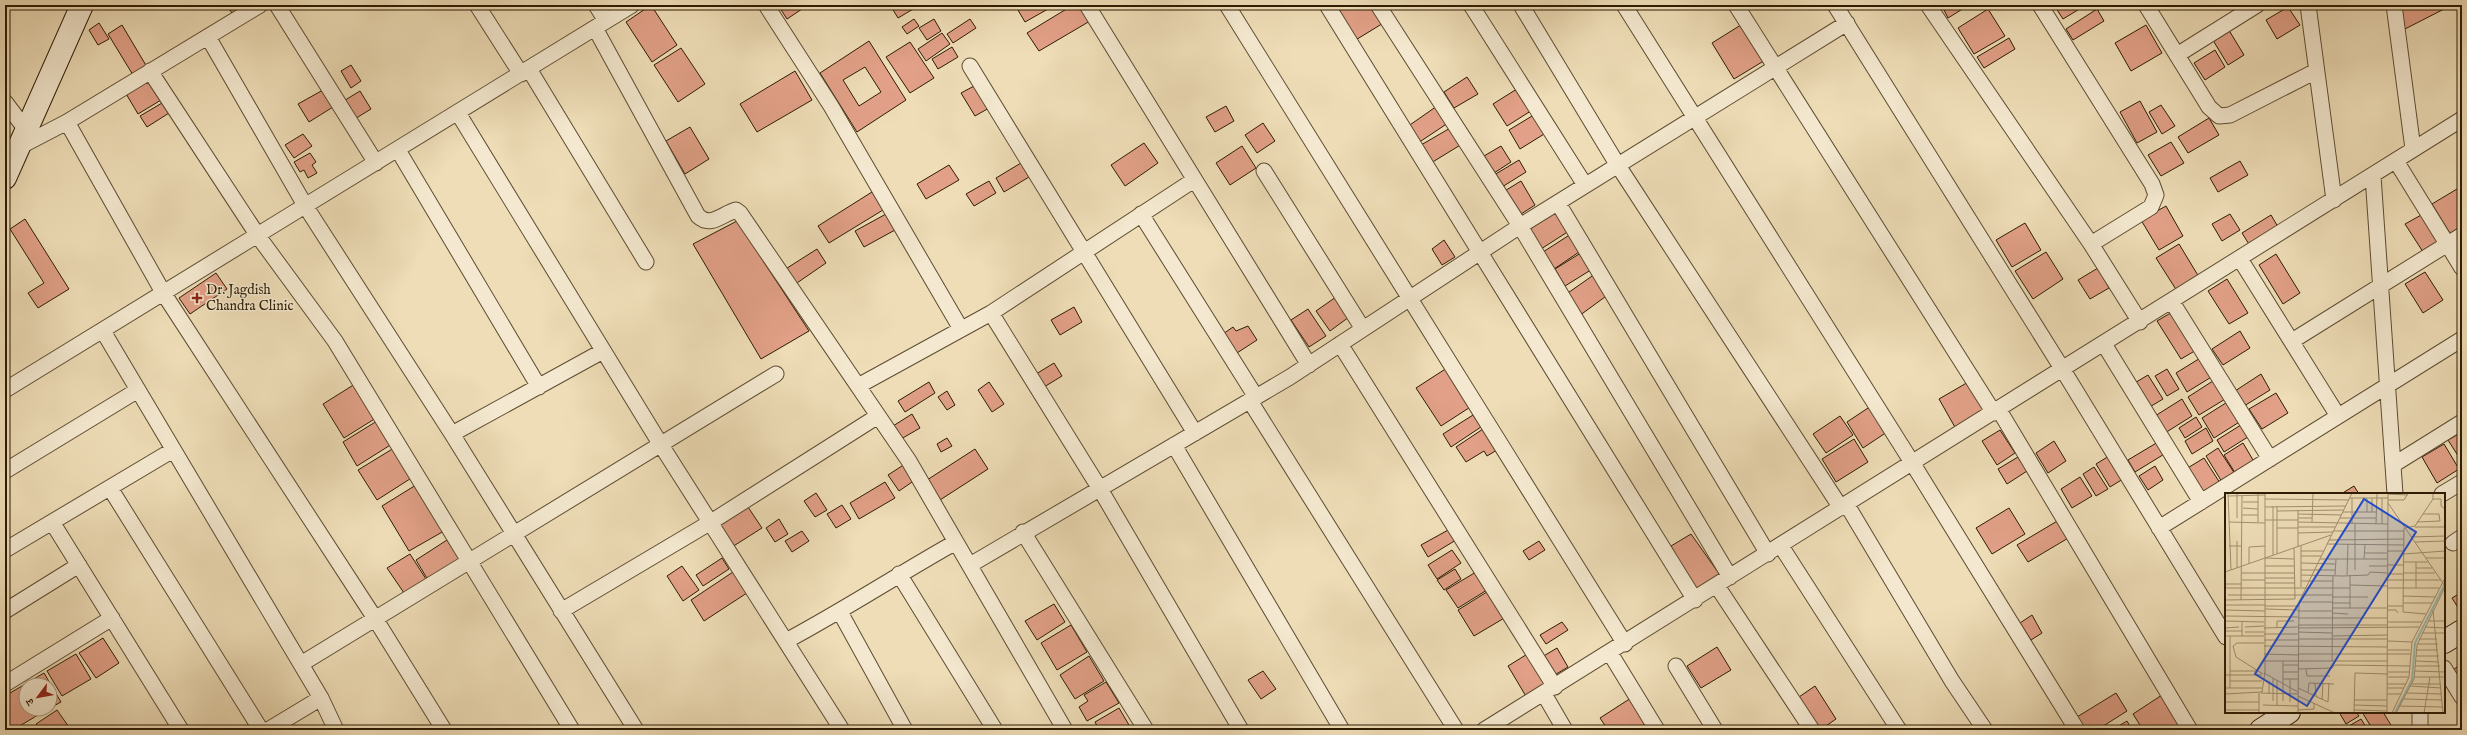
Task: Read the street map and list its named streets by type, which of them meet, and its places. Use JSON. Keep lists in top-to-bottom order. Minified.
{"places":{"health":["Dr. Jagdish Chandra Clinic"]},"north":"bottom left"}
